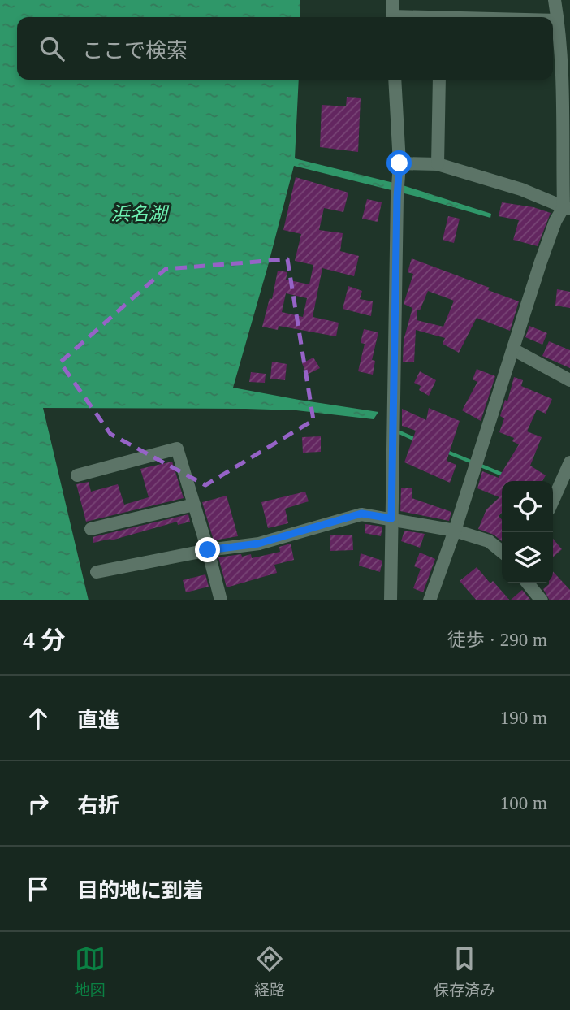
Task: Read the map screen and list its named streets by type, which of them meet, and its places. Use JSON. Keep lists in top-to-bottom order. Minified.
{"water":["浜名湖"],"page":{"search":"ここで検索","heading":["4 分","徒歩 · 290 m"],"list":[["直進","190 m"],["右折","100 m"],"目的地に到着"],"nav":["地図","経路","保存済み"]}}
